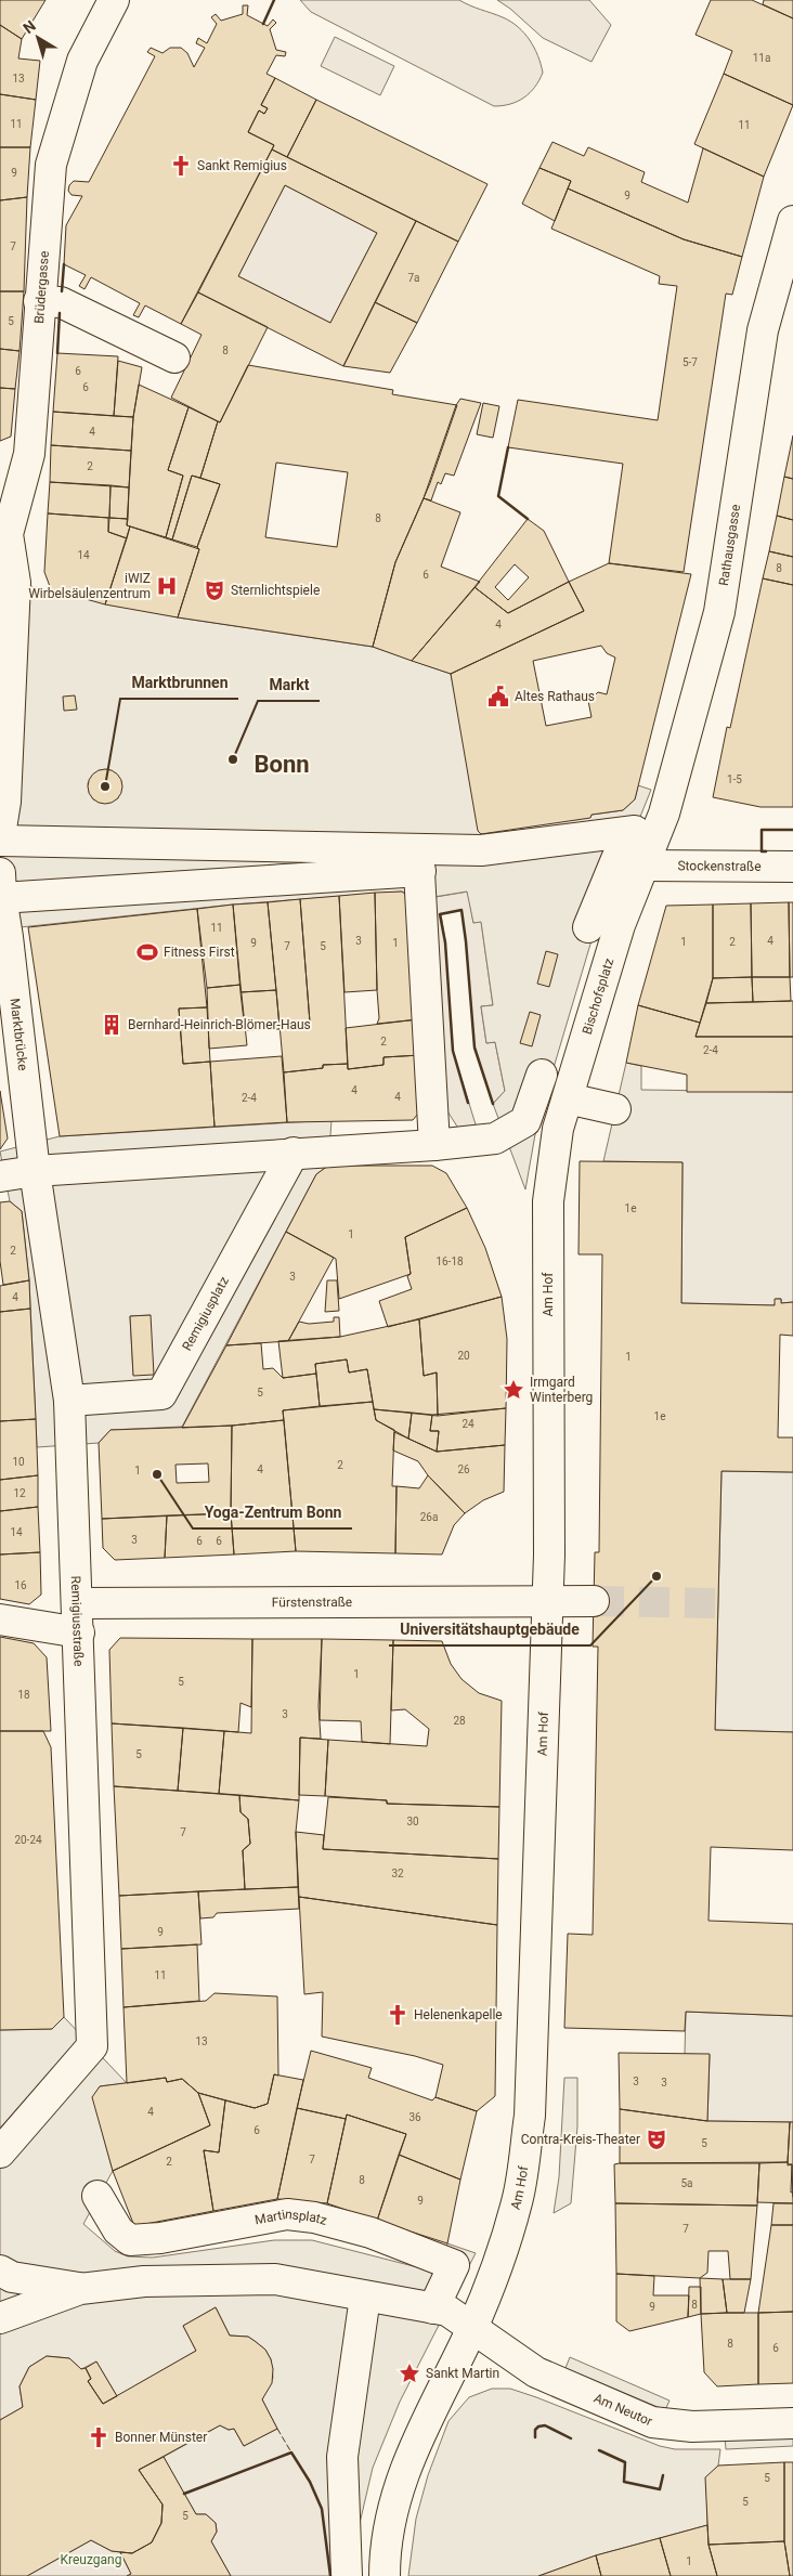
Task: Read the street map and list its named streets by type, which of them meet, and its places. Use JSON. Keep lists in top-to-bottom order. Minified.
{"streets":{"street":["Brüdergasse","Rathausgasse","Stockenstraße","Bischofsplatz","Marktbrücke","Am Hof","Remigiusplatz","Fürstenstraße","Remigiusstraße","Martinsplatz","Am Neutor"]},"crossings":[["Rathausgasse","Stockenstraße"],["Rathausgasse","Bischofsplatz"],["Stockenstraße","Bischofsplatz"],["Bischofsplatz","Am Hof"],["Marktbrücke","Remigiusstraße"],["Am Hof","Fürstenstraße"],["Am Hof","Am Neutor"],["Remigiusplatz","Remigiusstraße"],["Fürstenstraße","Remigiusstraße"]],"districts":["Bonn"],"parks":["Kreuzgang"],"places":{"church":["Sankt Remigius","Helenenkapelle","Bonner Münster"],"hospital":["iWIZ Wirbelsäulenzentrum"],"theatre":["Sternlichtspiele","Contra-Kreis-Theater"],"public building":["Altes Rathaus"],"other":["Markt","Marktbrunnen","Yoga-Zentrum Bonn","Universitätshauptgebäude"],"sports":["Fitness First"],"building":["Bernhard-Heinrich-Blömer-Haus"],"place":["Irmgard Winterberg","Sankt Martin"]},"house_numbers":["11a","13","11","11","9","9","7","7a","5","8","5-7","6","6","4","2","8","14","8","6","4","1-5","11","3","4","1","2","9","1","7","5","2","2-4","4","4","2-4","1e","1","2","16-18","3","4","20","1","5","1e","24","10","2","4","26","1","12","26a","14","3","6","6","16","1","5","18","3","28","5","30","7","20-24","32","9","11","13","3","3","4","36","6","5","7","2","8","5a","9","7","8","9","8","6","5","5","5","1"],"north":"top left"}
